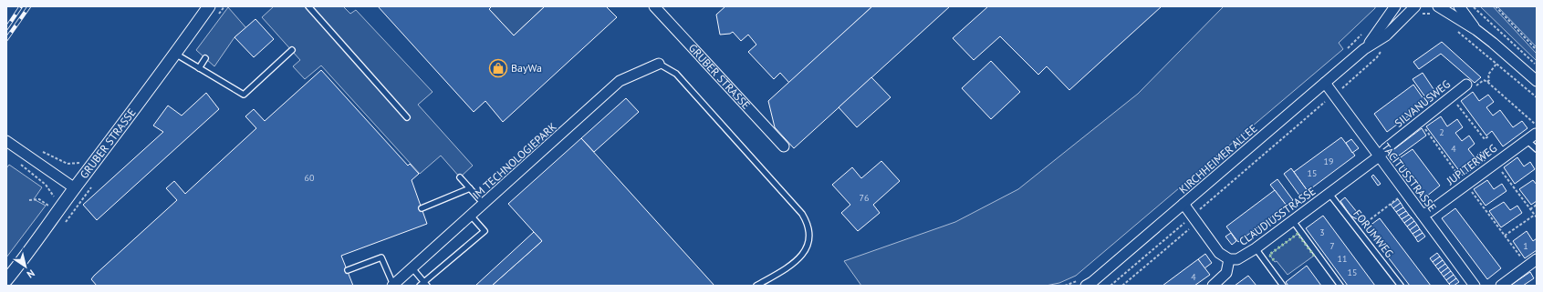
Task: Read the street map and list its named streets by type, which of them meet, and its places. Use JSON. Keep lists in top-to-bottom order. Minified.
{"streets":{"street":["GRUBER STRASSE","SILVANUSWEG","KIRCHHEIMER ALLEE","IM TECHNOLOGIEPARK","JUPITERWEG","TACITUSSTRASSE","CLAUDIUSSTRASSE"],"lane":["FORUMWEG"]},"crossings":[["SILVANUSWEG","TACITUSSTRASSE"],["SILVANUSWEG","CLAUDIUSSTRASSE"],["KIRCHHEIMER ALLEE","TACITUSSTRASSE"],["JUPITERWEG","TACITUSSTRASSE"],["TACITUSSTRASSE","CLAUDIUSSTRASSE"],["CLAUDIUSSTRASSE","FORUMWEG"]],"places":{"shop":["BayWa"]},"house_numbers":["2","4","19","15","60","76","3","7","1","11","15","4"],"north":"bottom right"}
